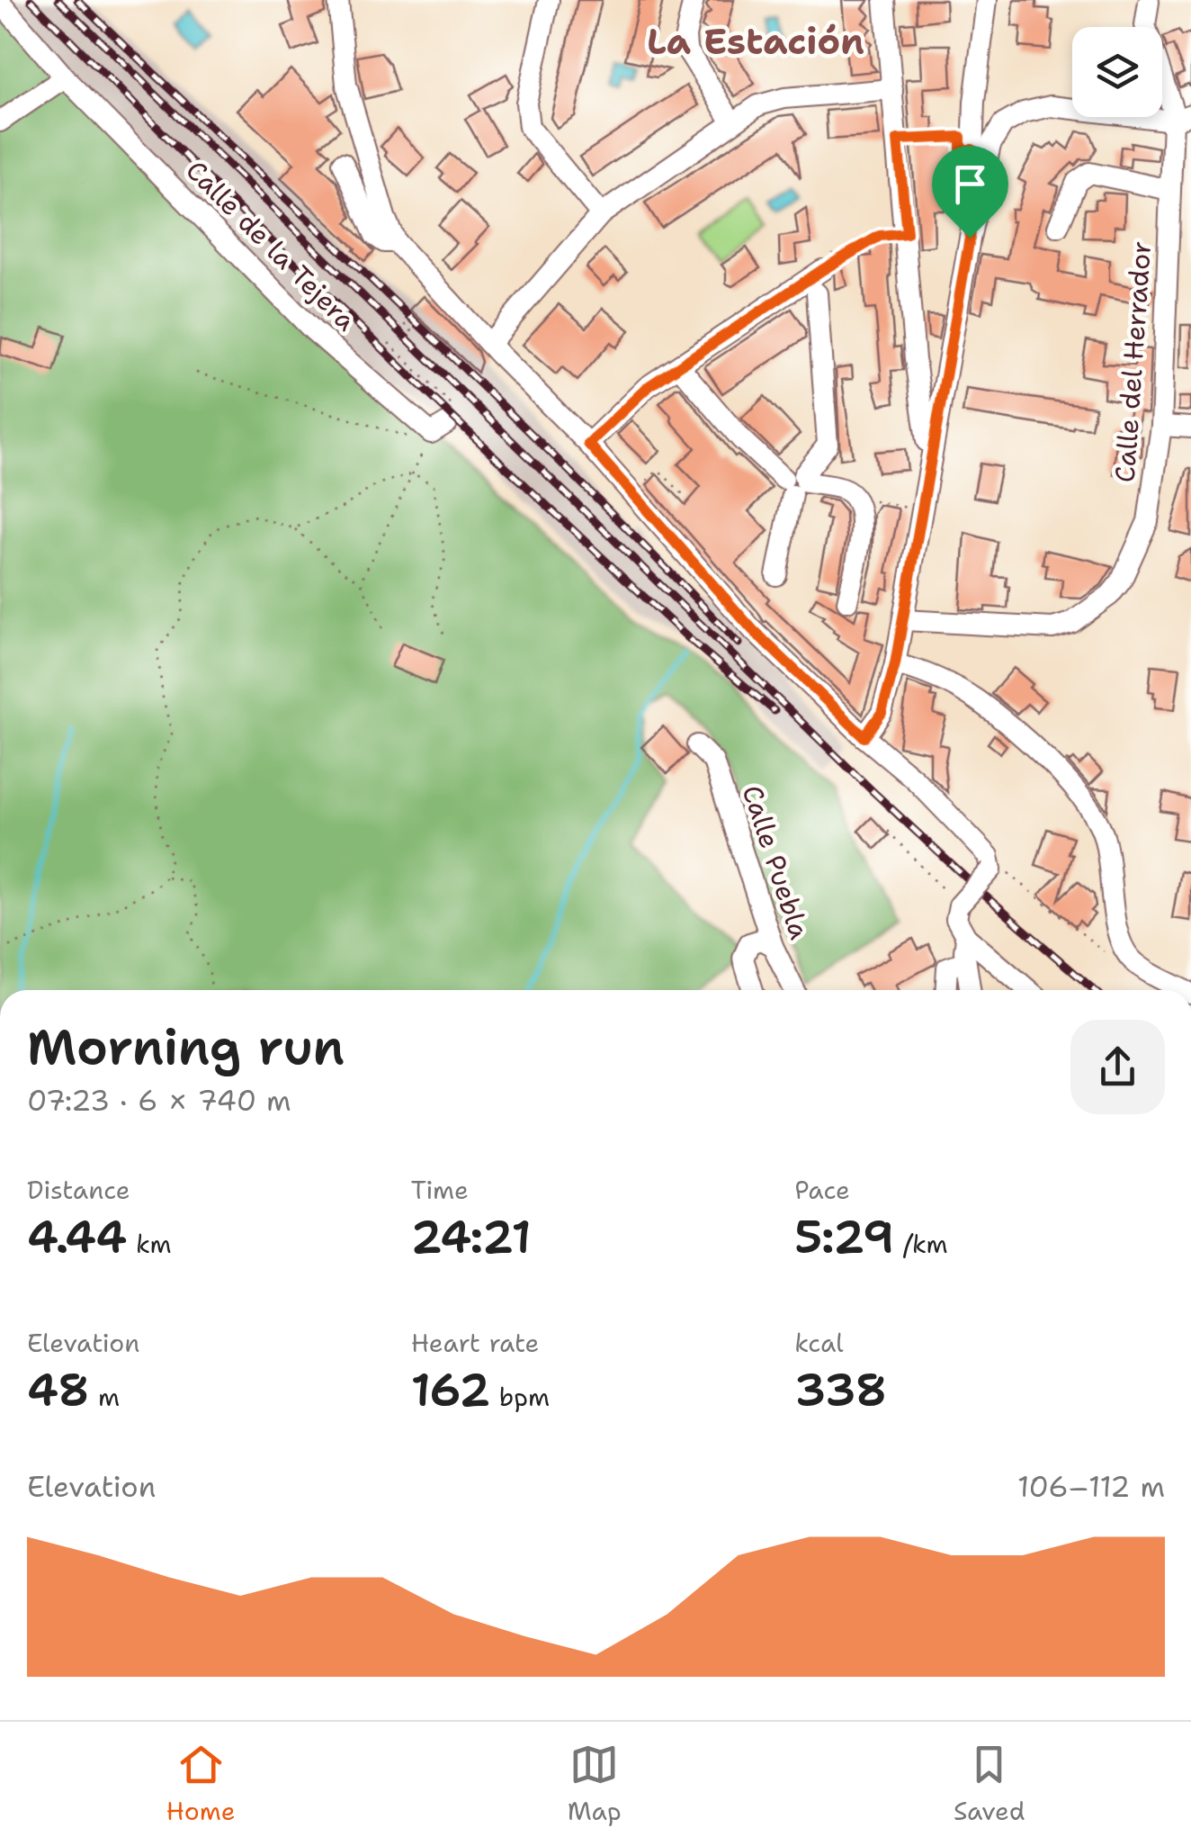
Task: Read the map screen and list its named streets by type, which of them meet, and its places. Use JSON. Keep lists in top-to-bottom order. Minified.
{"streets":{"street":["Calle de la Tejera","Calle del Herrador","Calle Puebla"]},"districts":["La Estación"],"page":{"heading":["Morning run","07:23 · 6 × 740 m"],"stats":[["Distance","4.44 km"],["Time","24:21"],["Pace","5:29 /km"],["Elevation","48 m"],["Heart rate","162 bpm"],["kcal","338"]],"chart":["Elevation","106–112 m"],"tabs":["Home","Map","Saved"]}}
